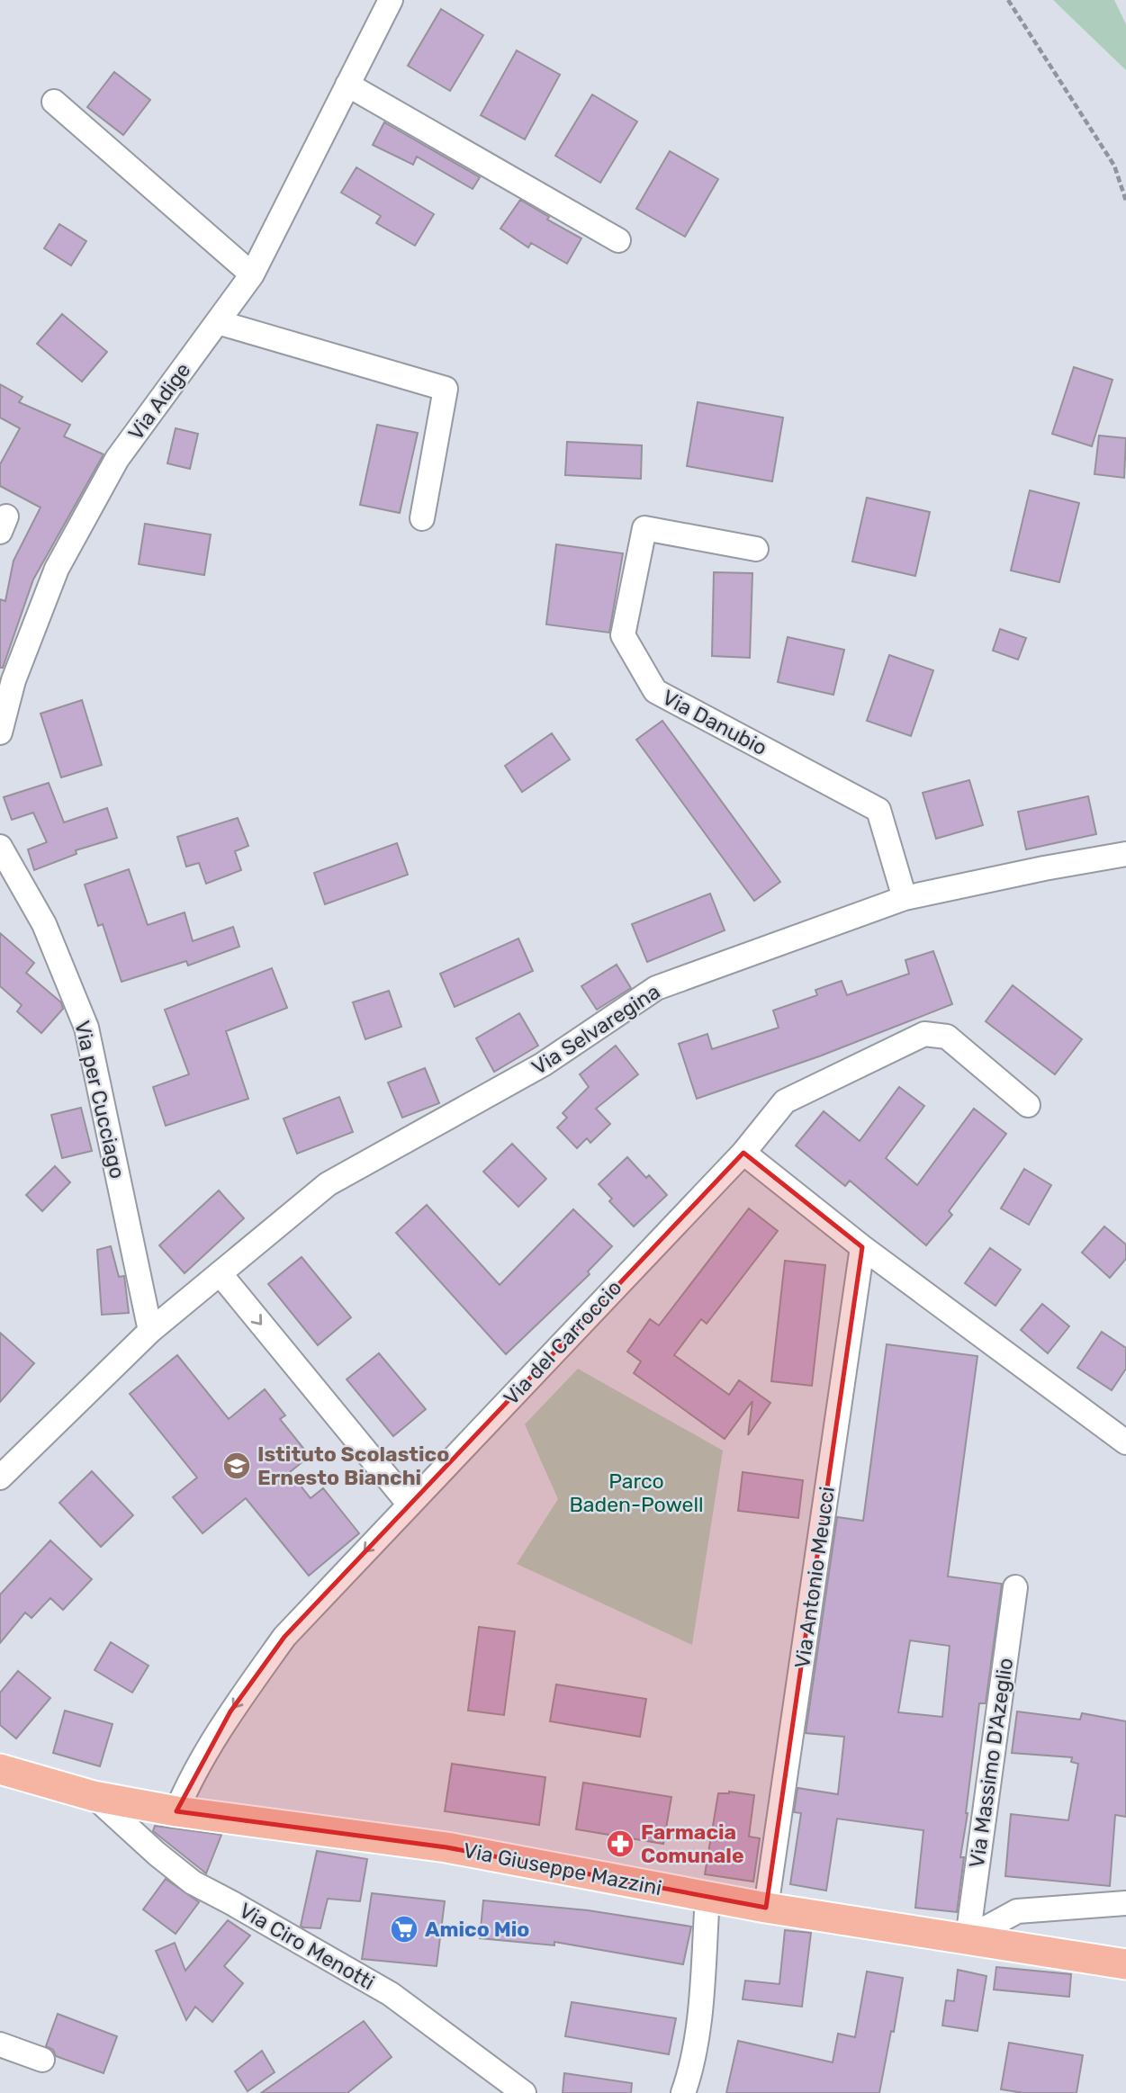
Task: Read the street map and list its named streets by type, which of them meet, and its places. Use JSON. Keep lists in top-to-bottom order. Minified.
{"streets":{"main road":["Via Giuseppe Mazzini"],"street":["Via Adige","Via Danubio","Via Selvaregina","Via per Cucciago","Via del Carroccio","Via Antonio Meucci","Via Massimo D'Azeglio","Via Ciro Menotti"]},"crossings":[["Via Danubio","Via Selvaregina"],["Via Selvaregina","Via per Cucciago"],["Via del Carroccio","Via Giuseppe Mazzini"],["Via Antonio Meucci","Via Giuseppe Mazzini"],["Via Massimo D'Azeglio","Via Giuseppe Mazzini"],["Via Giuseppe Mazzini","Via Ciro Menotti"]],"parks":["Parco Baden-Powell"],"places":{"school or university":["Istituto Scolastico Ernesto Bianchi"],"pharmacy":["Farmacia Comunale"],"supermarket":["Amico Mio"]}}
